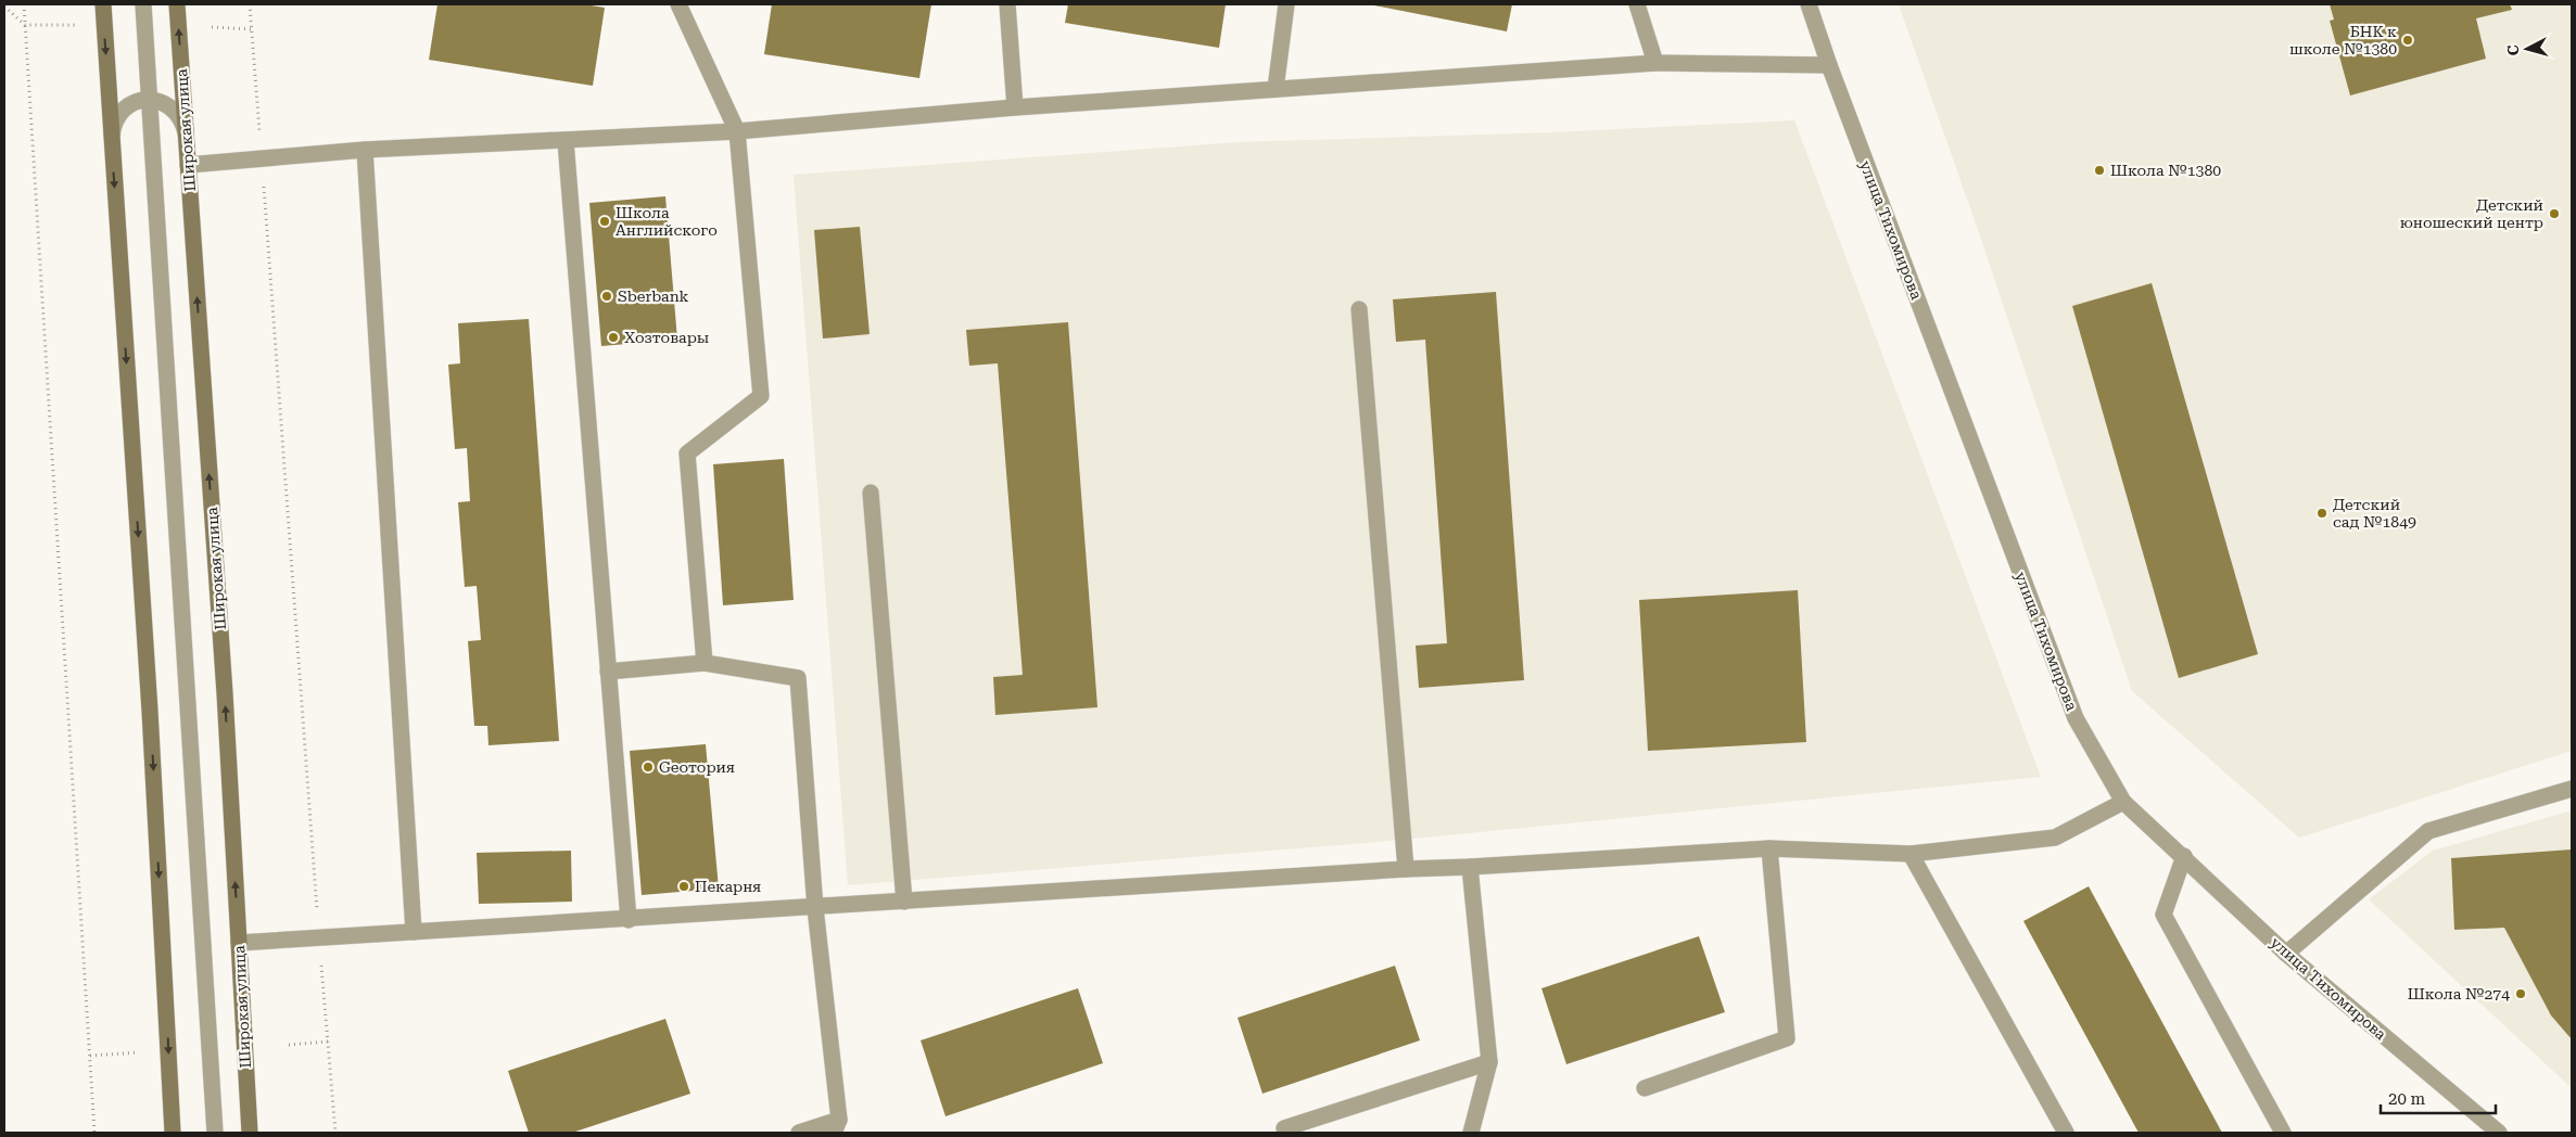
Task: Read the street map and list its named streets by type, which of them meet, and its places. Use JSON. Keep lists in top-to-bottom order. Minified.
{"streets":{"main road":["Широкая улица"],"street":["улица Тихомирова"]},"places":["БНК к школе №1380","Школа №1380","Детский юношеский центр","Школа Английского","Sberbank","Хозтовары","Детский сад №1849","Gеотория","Пекарня","Школа №274"],"scale_bar":"20 m","north":"left"}
